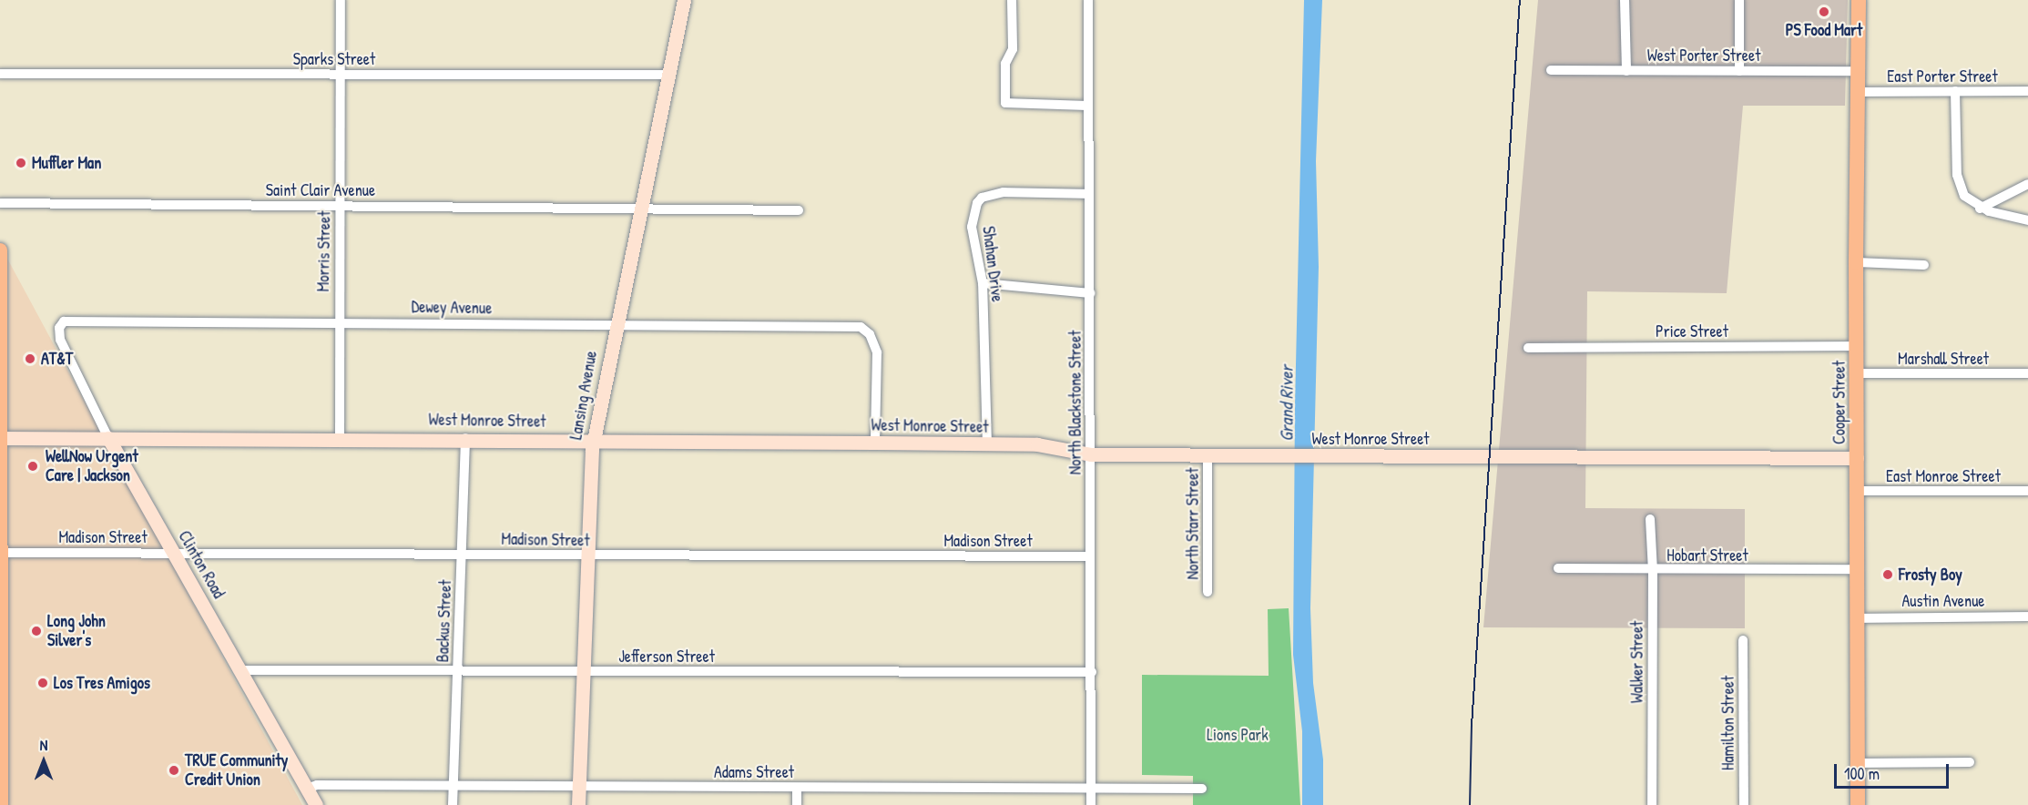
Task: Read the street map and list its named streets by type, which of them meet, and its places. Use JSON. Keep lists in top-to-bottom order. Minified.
{"streets":{"main road":["Cooper Street"],"street":["West Porter Street","Sparks Street","East Porter Street","Saint Clair Avenue","Morris Street","Shahan Drive","Dewey Avenue","Price Street","Marshall Street","Lansing Avenue","North Blackstone Street","West Monroe Street","East Monroe Street","North Starr Street","Madison Street","Hobart Street","Clinton Road","Austin Avenue","Backus Street","Jefferson Street","Walker Street","Hamilton Street","Adams Street"]},"crossings":[["West Porter Street","Cooper Street"],["Sparks Street","Morris Street"],["Sparks Street","Lansing Avenue"],["East Porter Street","Cooper Street"],["Saint Clair Avenue","Morris Street"],["Saint Clair Avenue","Lansing Avenue"],["Morris Street","Dewey Avenue"],["Morris Street","West Monroe Street"],["Shahan Drive","North Blackstone Street"],["Shahan Drive","West Monroe Street"],["Dewey Avenue","Lansing Avenue"],["Dewey Avenue","West Monroe Street"],["Dewey Avenue","Clinton Road"],["Price Street","Cooper Street"],["Marshall Street","Cooper Street"],["Lansing Avenue","West Monroe Street"],["Lansing Avenue","Madison Street"],["Lansing Avenue","Jefferson Street"],["Lansing Avenue","Adams Street"],["North Blackstone Street","West Monroe Street"],["North Blackstone Street","Madison Street"],["North Blackstone Street","Jefferson Street"],["North Blackstone Street","Adams Street"],["Cooper Street","West Monroe Street"],["Cooper Street","East Monroe Street"],["Cooper Street","Hobart Street"],["Cooper Street","Austin Avenue"],["West Monroe Street","North Starr Street"],["West Monroe Street","Clinton Road"],["West Monroe Street","Backus Street"],["Madison Street","Clinton Road"],["Madison Street","Backus Street"],["Hobart Street","Walker Street"],["Clinton Road","Jefferson Street"],["Clinton Road","Adams Street"],["Backus Street","Jefferson Street"],["Backus Street","Adams Street"]],"water":["Grand River"],"parks":["Lions Park"],"places":["PS Food Mart","Muffler Man","AT&T","WellNow Urgent Care | Jackson","Frosty Boy","Long John Silver's","Los Tres Amigos","TRUE Community Credit Union"],"scale_bar":"100 m","north":"top"}
